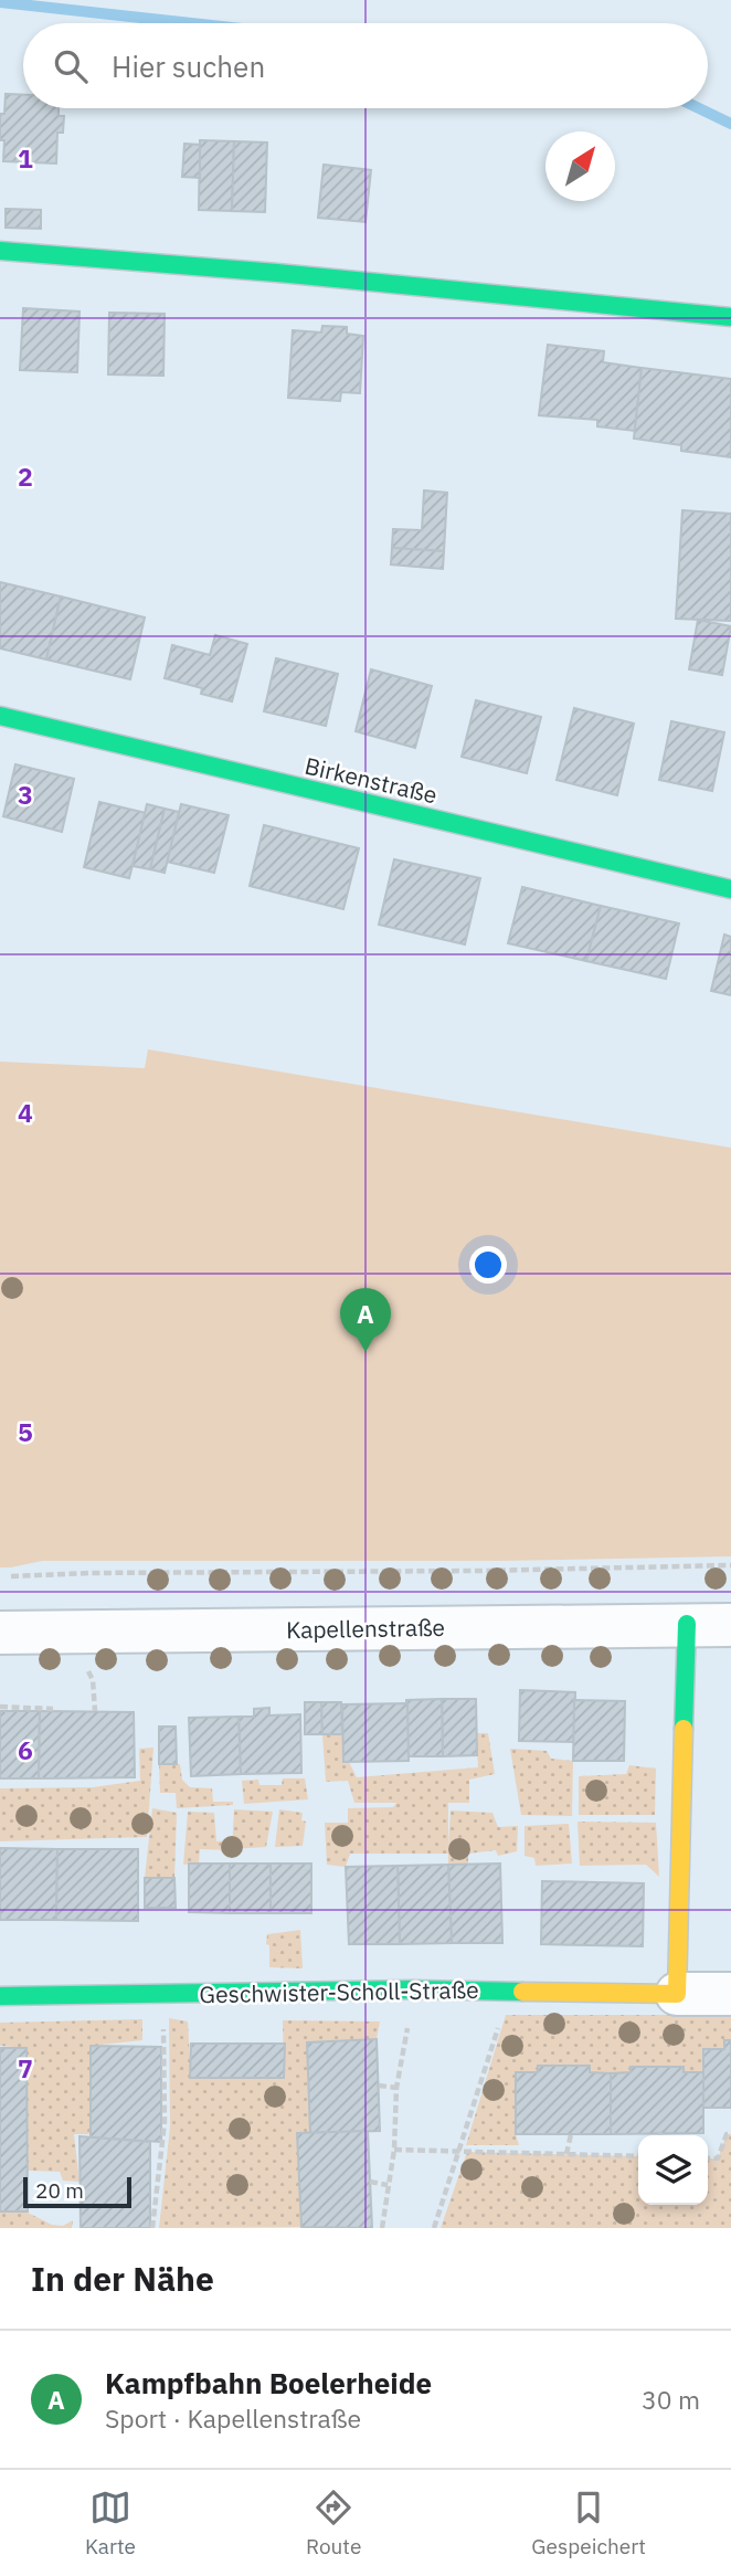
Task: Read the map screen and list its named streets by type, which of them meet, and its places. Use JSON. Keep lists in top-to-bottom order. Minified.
{"streets":{"street":["Birkenstraße","Kapellenstraße","Geschwister-Scholl-Straße"]},"scale_bar":"20 m","north":"top right","page":{"search":"Hier suchen","pins":"A","scale":"20 m","heading":"In der Nähe","list":[{"mark":"A","name":"Kampfbahn Boelerheide","note":"Sport · Kapellenstraße","value":"30 m"}],"nav":["Karte","Route","Gespeichert"]},"grid":{"rows":["1","2","3","4","5","6","7"]}}
